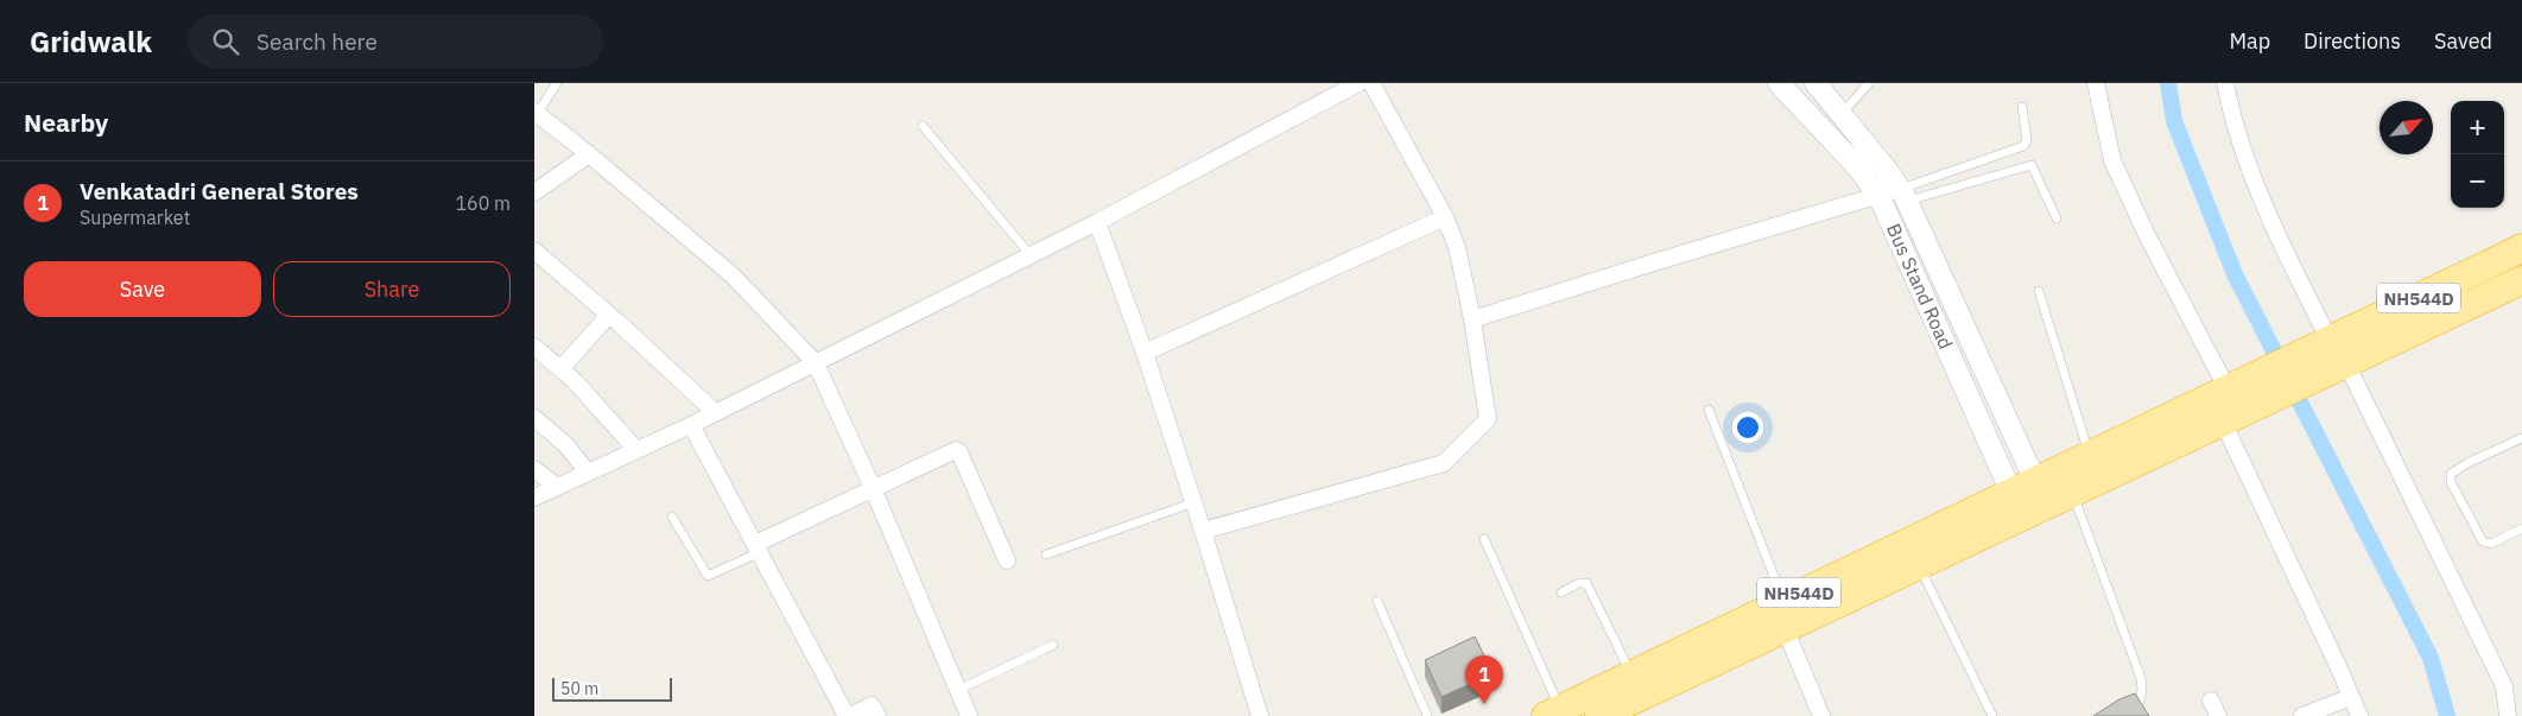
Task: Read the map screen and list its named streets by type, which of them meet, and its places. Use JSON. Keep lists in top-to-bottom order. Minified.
{"streets":{"highway":["NH544D"],"street":["Bus Stand Road"]},"crossings":[["Bus Stand Road","NH544D"]],"scale_bar":"50 m","north":"top right","page":{"header":"Gridwalk","search":"Search here","nav":["Map","Directions","Saved"],"heading":"Nearby","map_buttons":["+","−"],"list":[{"mark":"1","name":"Venkatadri General Stores","note":"Supermarket","value":"160 m"}],"buttons":["Save","Share"],"pins":"1","scale":"50 m"}}
